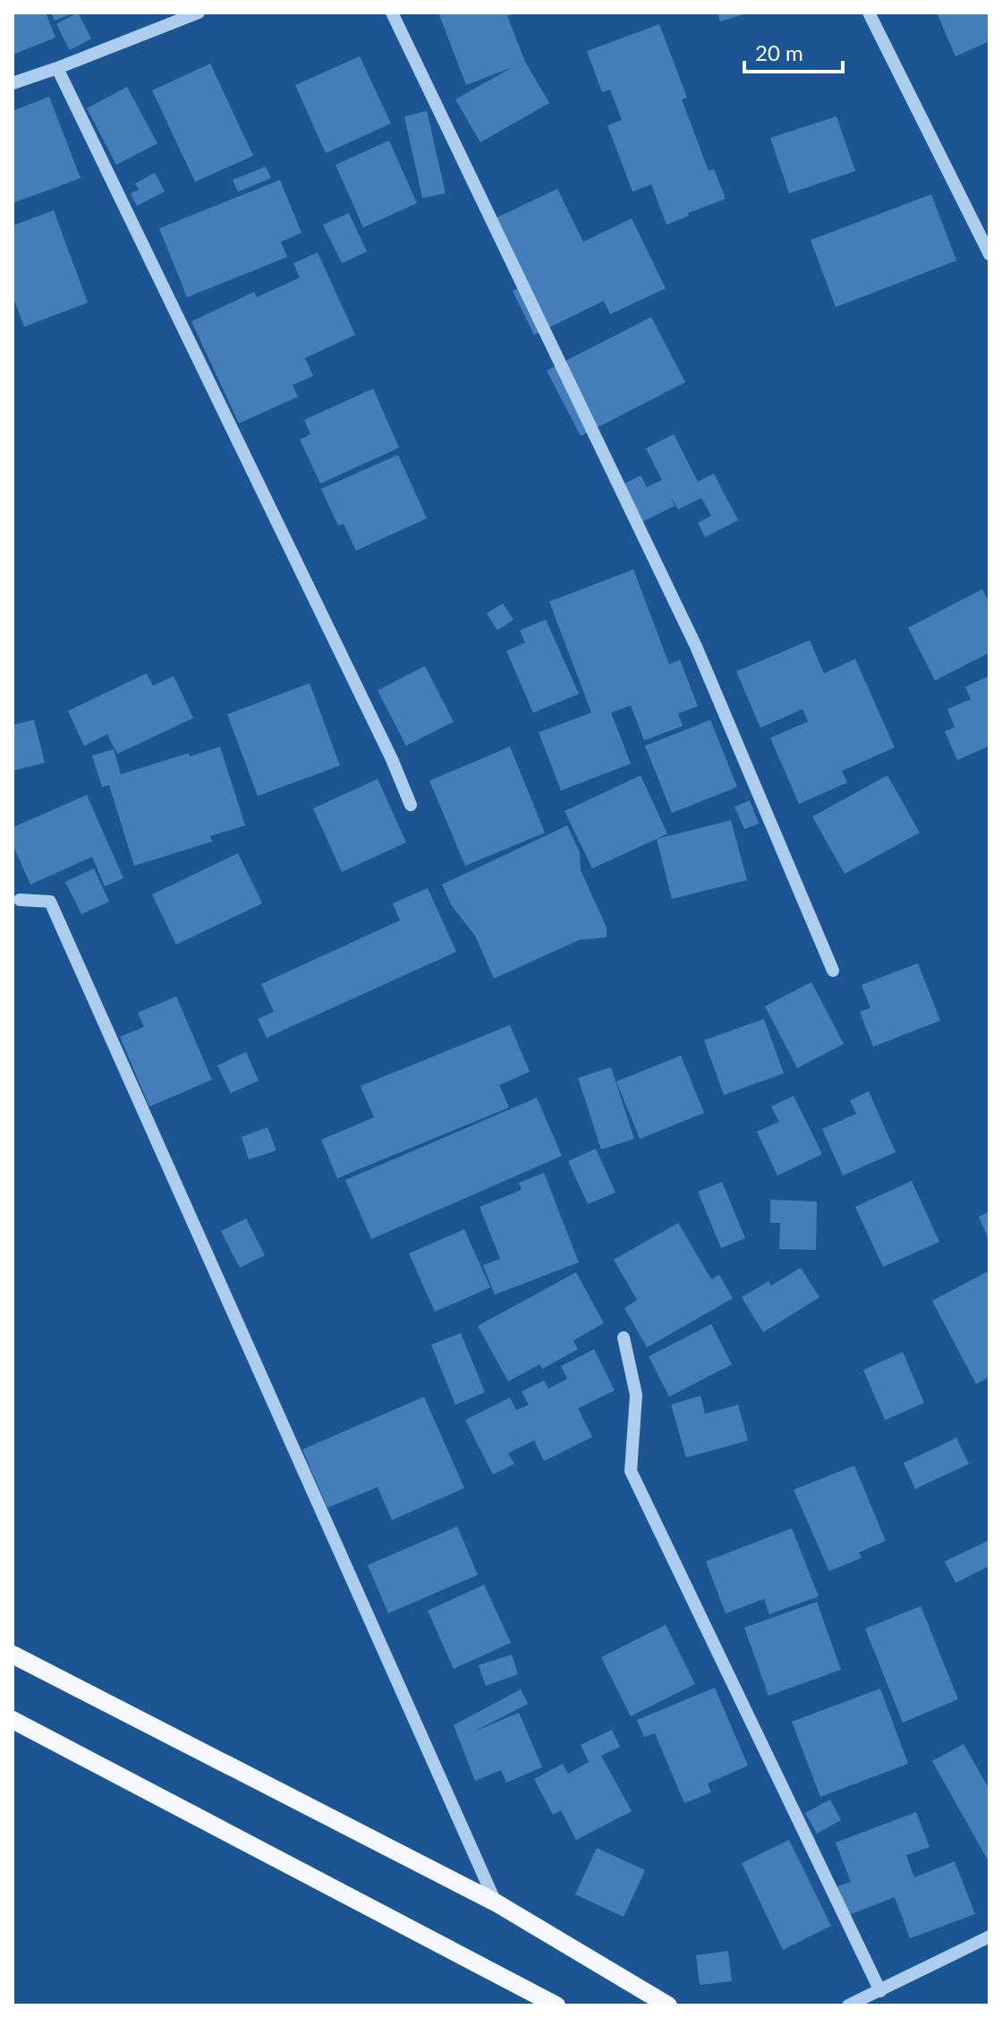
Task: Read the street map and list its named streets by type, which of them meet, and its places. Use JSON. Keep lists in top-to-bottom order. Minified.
{"scale_bar":"20 m"}
